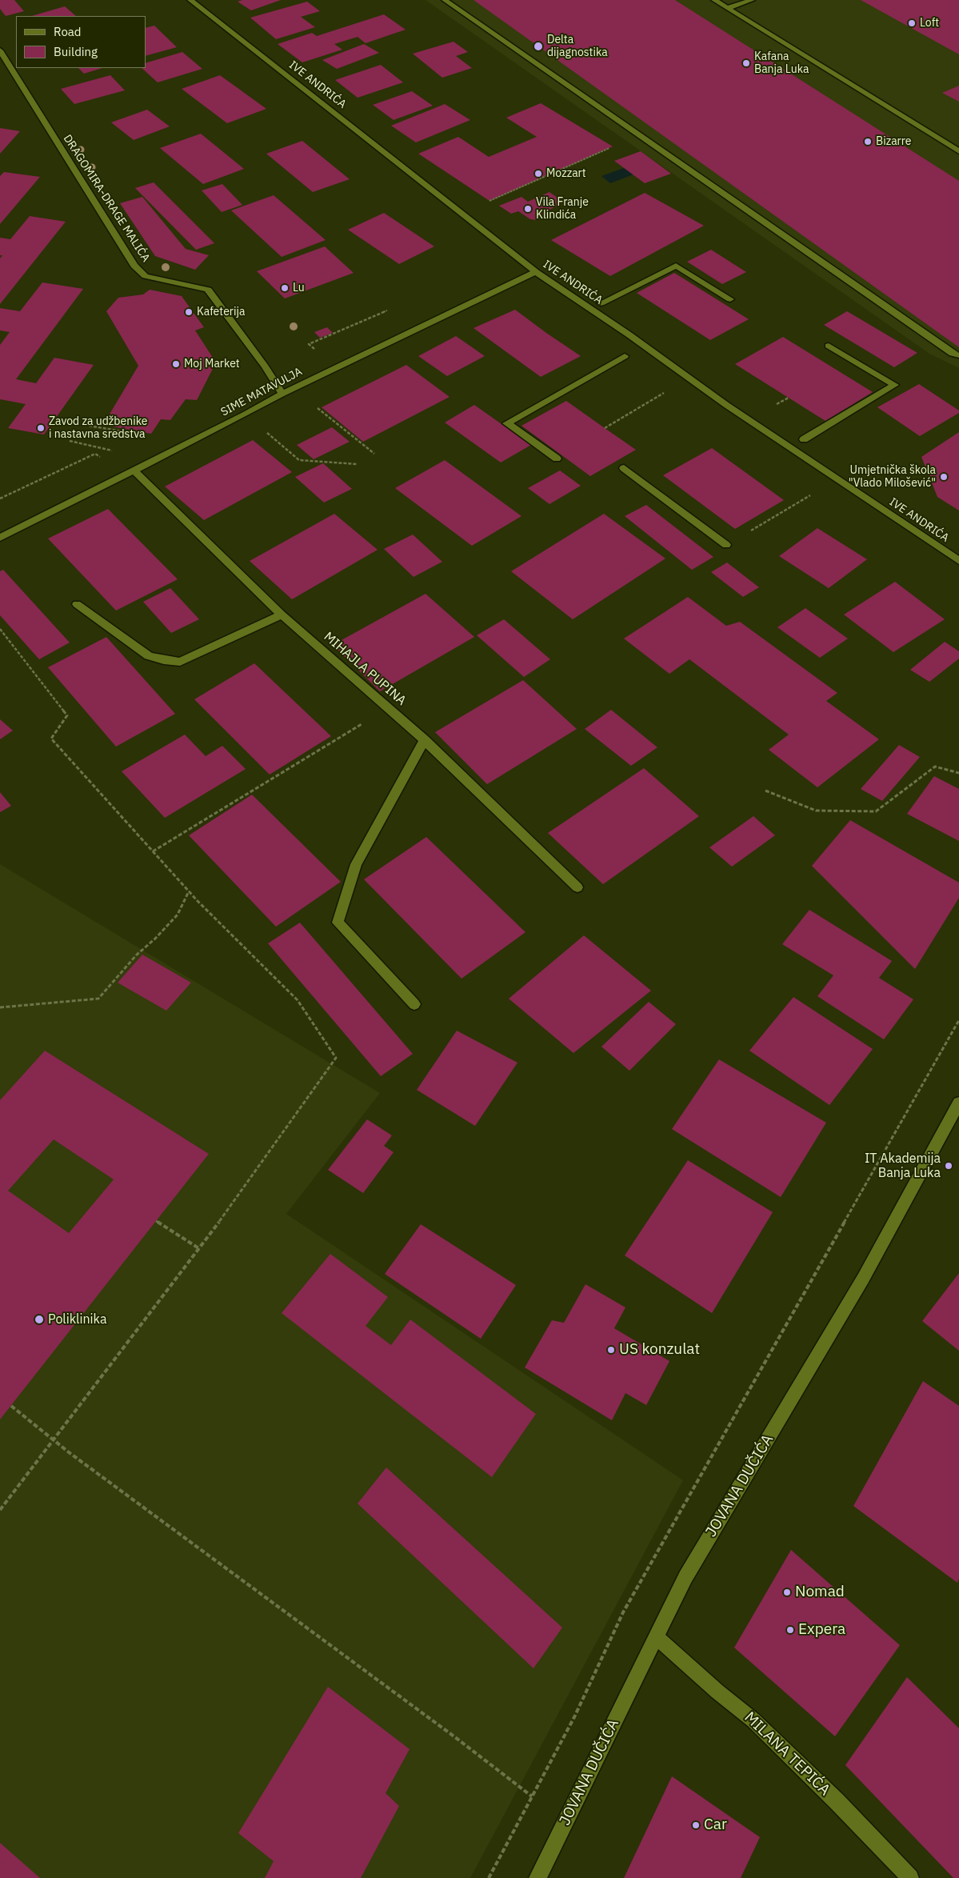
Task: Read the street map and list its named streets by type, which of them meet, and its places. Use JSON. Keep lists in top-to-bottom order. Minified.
{"streets":{"street":["IVE ANDRIĆA","DRAGOMIRA-DRAGE MALIĆA","SIME MATAVULJA","MIHAJLA PUPINA","JOVANA DUČIĆA","MILANA TEPIĆA"]},"crossings":[["IVE ANDRIĆA","SIME MATAVULJA"],["DRAGOMIRA-DRAGE MALIĆA","SIME MATAVULJA"],["SIME MATAVULJA","MIHAJLA PUPINA"],["JOVANA DUČIĆA","MILANA TEPIĆA"]],"places":["Loft","Delta dijagnostika","Kafana Banja Luka","Bizarre","Mozzart","Vila Franje Klindića","Lu","Kafeterija","Moj Market","Zavod za udžbenike i nastavna sredstva","Umjetnička škola \"Vlado Milošević\"","IT Akademija Banja Luka","Poliklinika","US konzulat","Nomad","Expera","Car"],"legend":["Road","Building"]}
